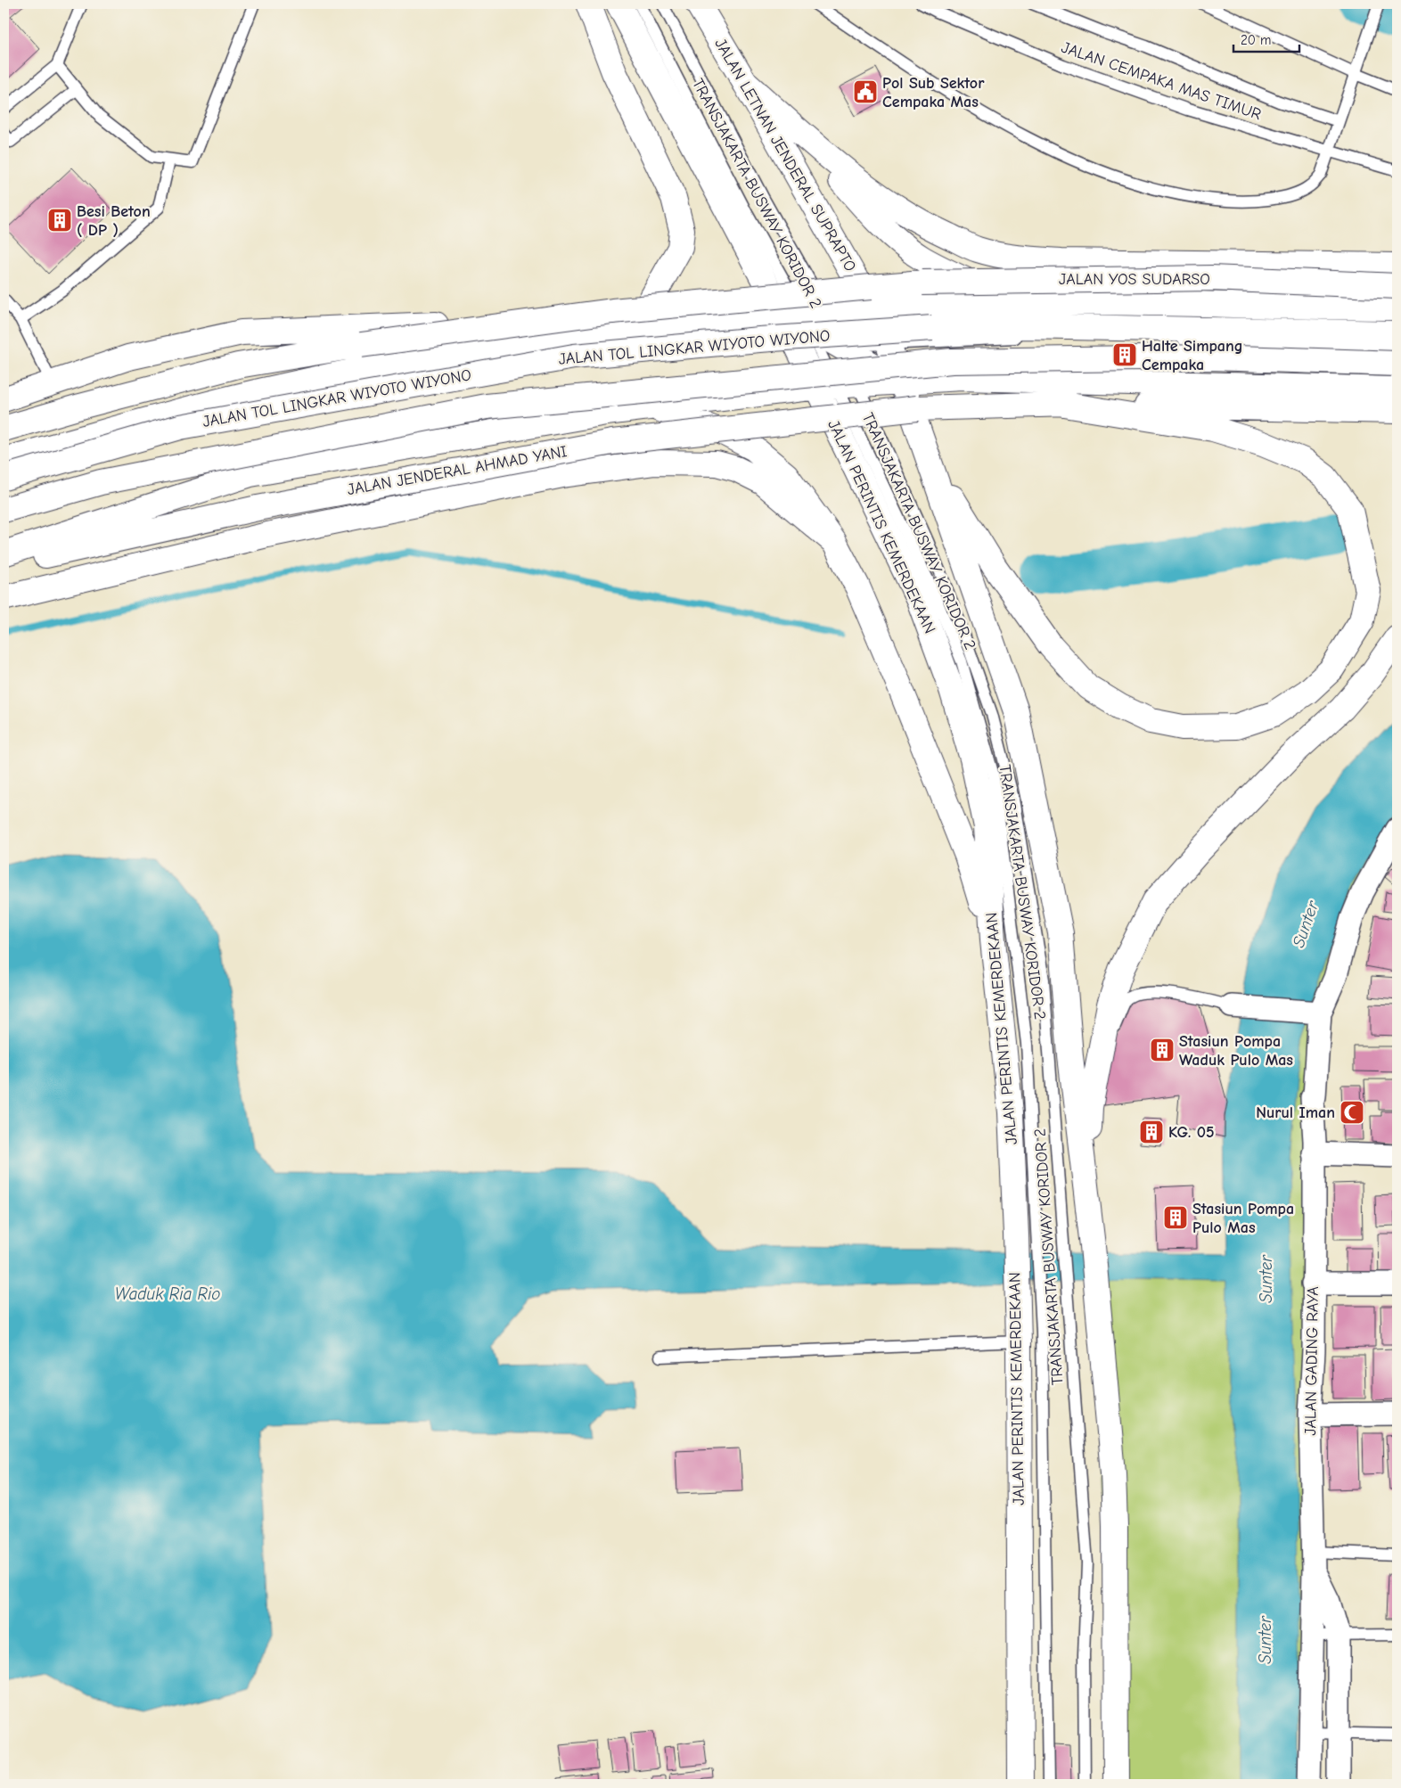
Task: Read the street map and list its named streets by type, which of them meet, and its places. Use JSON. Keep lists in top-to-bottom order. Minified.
{"streets":{"main road":["JALAN LETNAN JENDERAL SUPRAPTO","JALAN YOS SUDARSO","JALAN TOL LINGKAR WIYOTO WIYONO","JALAN JENDERAL AHMAD YANI","JALAN PERINTIS KEMERDEKAAN"],"street":["JALAN GADING RAYA"],"lane":["JALAN CEMPAKA MAS TIMUR","TRANSJAKARTA BUSWAY KORIDOR 2"]},"crossings":[["JALAN LETNAN JENDERAL SUPRAPTO","JALAN YOS SUDARSO"],["JALAN LETNAN JENDERAL SUPRAPTO","JALAN JENDERAL AHMAD YANI"],["TRANSJAKARTA BUSWAY KORIDOR 2","JALAN JENDERAL AHMAD YANI"],["TRANSJAKARTA BUSWAY KORIDOR 2","JALAN PERINTIS KEMERDEKAAN"],["JALAN YOS SUDARSO","JALAN JENDERAL AHMAD YANI"],["JALAN JENDERAL AHMAD YANI","JALAN PERINTIS KEMERDEKAAN"]],"water":["Sunter","Waduk Ria Rio"],"places":{"public building":["Pol Sub Sektor Cempaka Mas"],"building":["Besi Beton ( DP )","Halte Simpang Cempaka","Stasiun Pompa Waduk Pulo Mas","KG. 05","Stasiun Pompa Pulo Mas"],"mosque":["Nurul Iman"]},"scale_bar":"20 m"}
